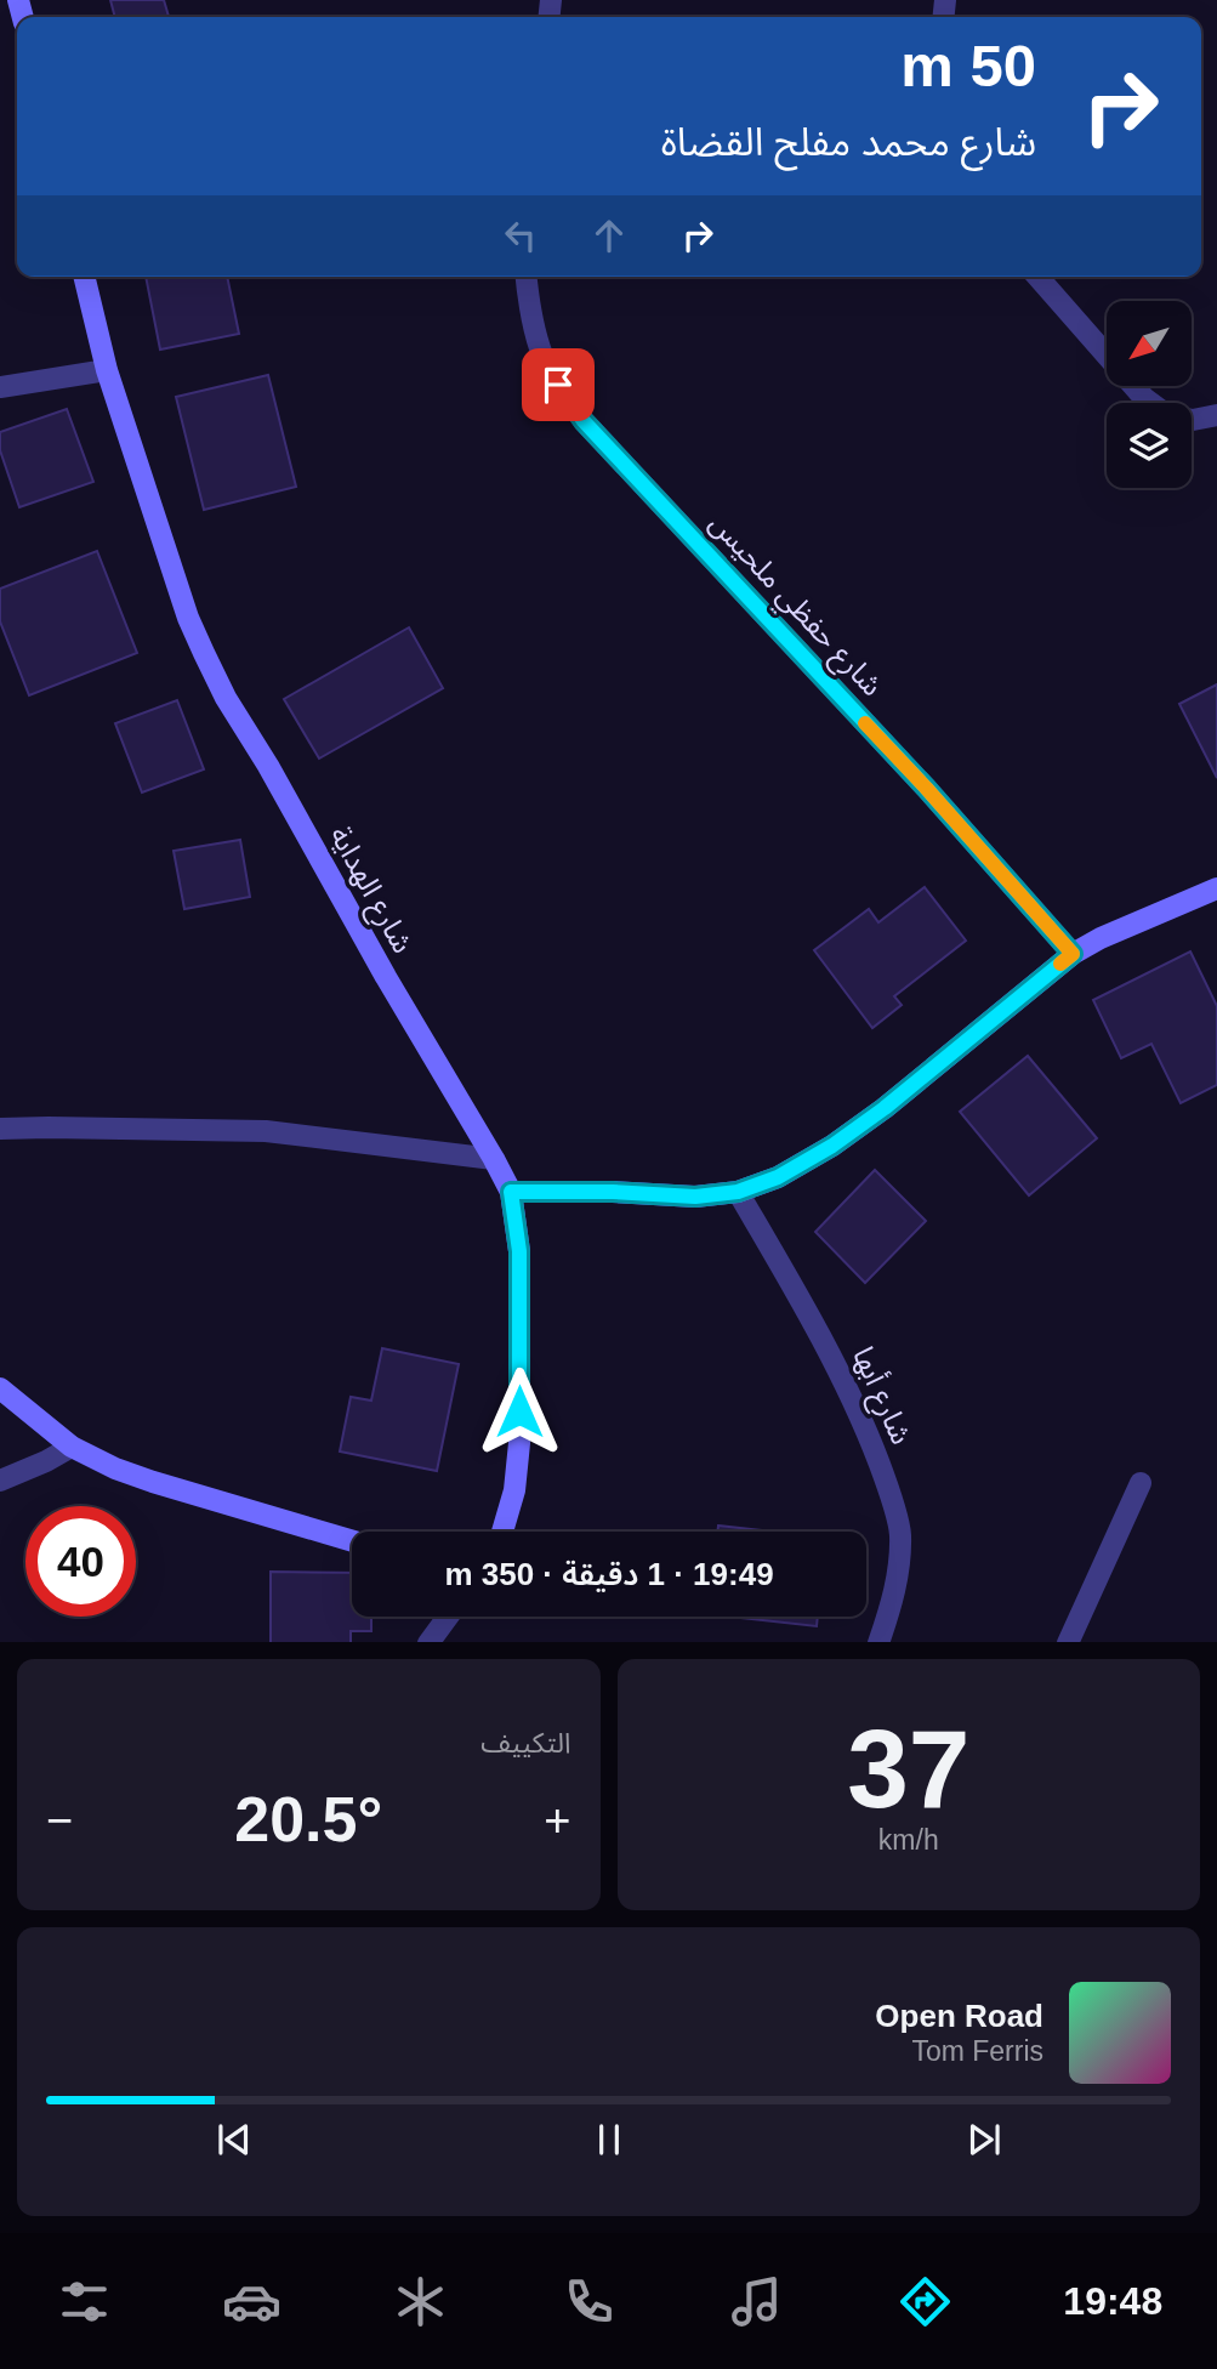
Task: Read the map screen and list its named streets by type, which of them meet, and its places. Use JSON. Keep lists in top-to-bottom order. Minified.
{"streets":{"street":["شارع حفظي ملحيس","شارع الهداية","شارع أبها"]},"north":"bottom left","page":{"turn":["50 m","شارع محمد مفلح القضاة"],"limit":"40","trip":"19:49 · 1 دقيقة · 350 m","tile":[["37","km/h"],"التكييف"],"heat":["−","20.5°","+"],"song":["Open Road","Tom Ferris"],"tabs":"19:48"}}
